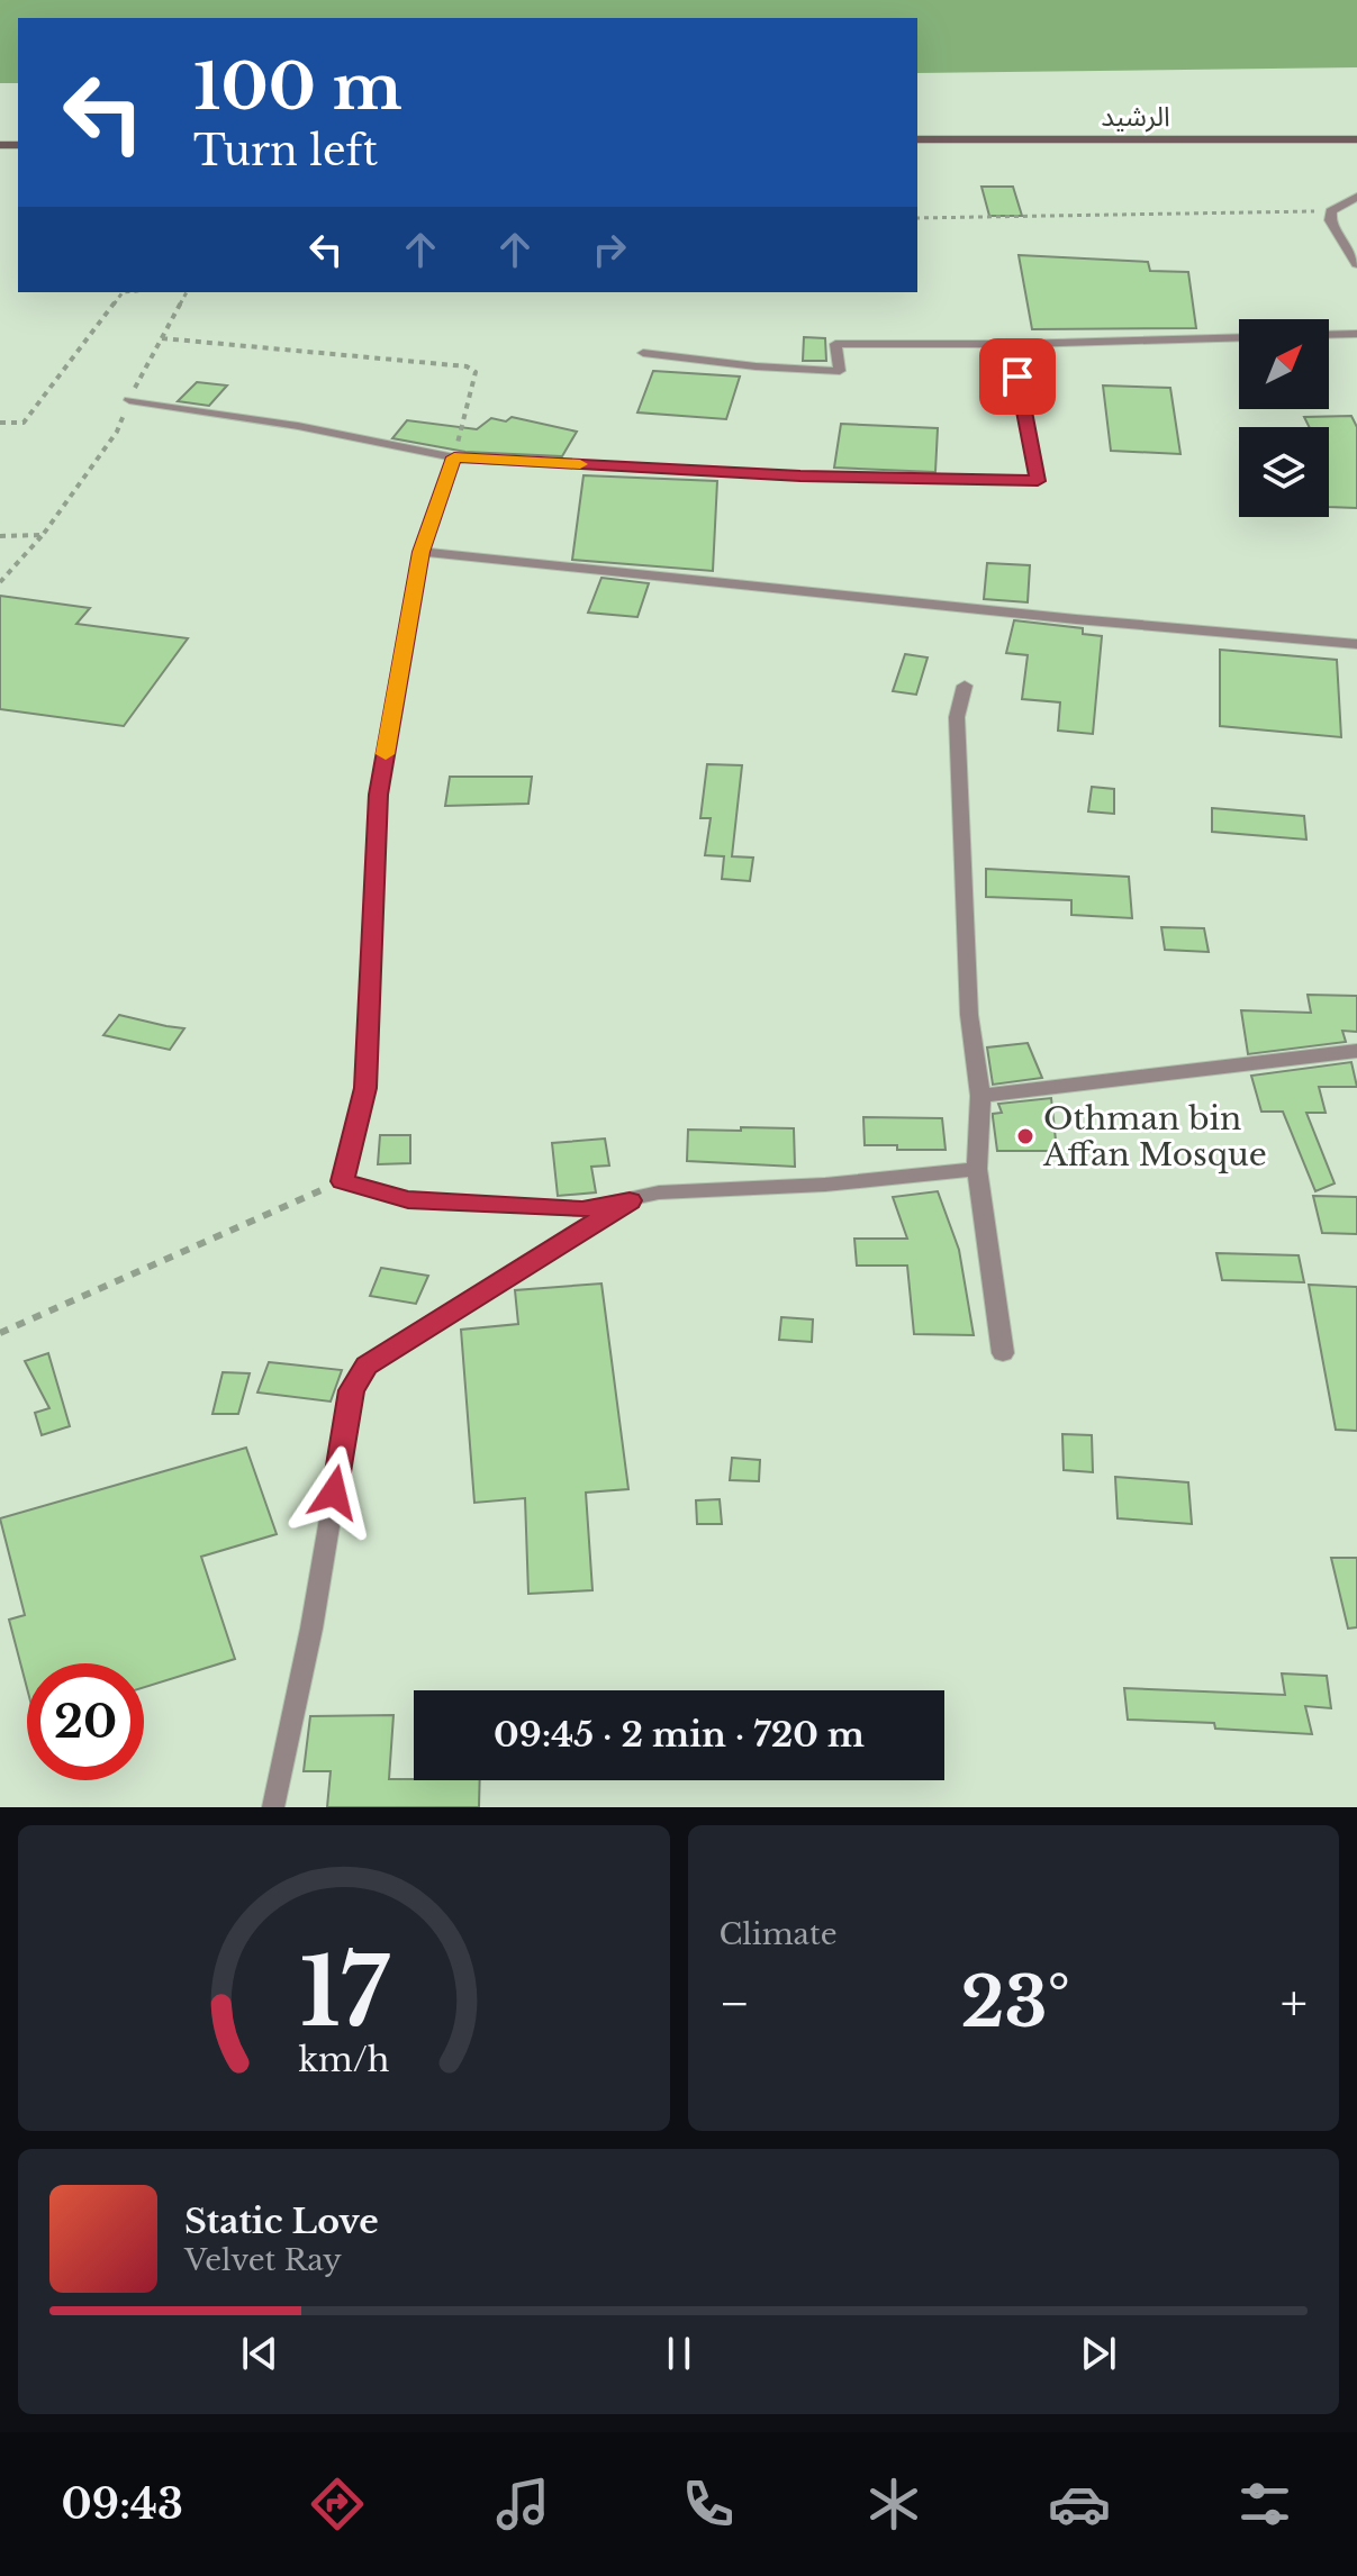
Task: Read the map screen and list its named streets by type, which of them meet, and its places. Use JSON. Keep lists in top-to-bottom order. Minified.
{"streets":{"main road":["الرشيد"]},"places":["Othman bin Affan Mosque"],"north":"top right","page":{"turn":["100 m","Turn left"],"limit":"20","trip":"09:45 · 2 min · 720 m","tile":"Climate","heat":["−","23°","+"],"song":["Static Love","Velvet Ray"],"tabs":"09:43","gauge":["17","km/h"]}}
